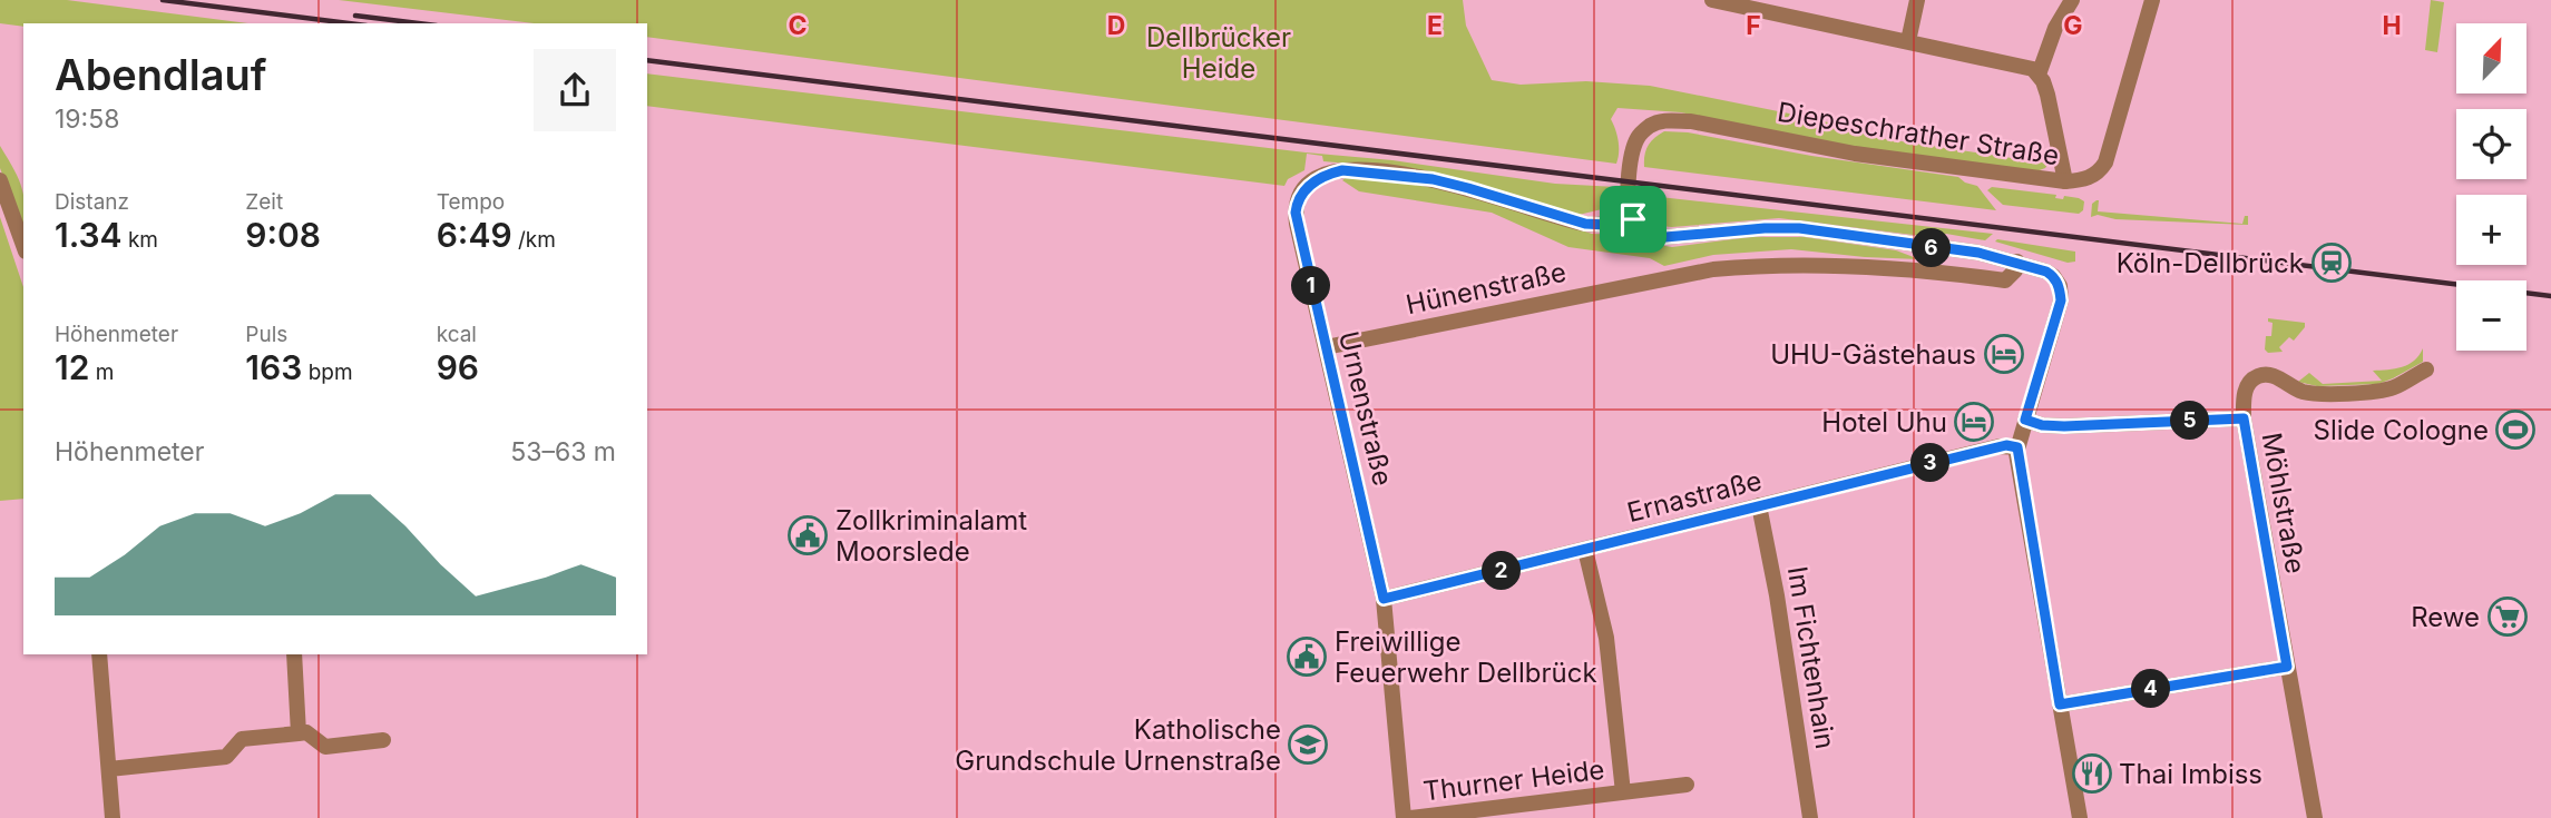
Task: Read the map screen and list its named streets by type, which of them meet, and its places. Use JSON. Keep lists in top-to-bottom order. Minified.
{"streets":{"street":["Diepeschrather Straße","Hünenstraße","Urnenstraße","Ernastraße","Möhlstraße","Im Fichtenhain","Thurner Heide"]},"crossings":[["Diepeschrather Straße","Urnenstraße"],["Hünenstraße","Urnenstraße"],["Urnenstraße","Ernastraße"],["Ernastraße","Im Fichtenhain"],["Ernastraße","Thurner Heide"]],"parks":["Dellbrücker Heide"],"places":{"station":["Köln-Dellbrück"],"hotel":["UHU-Gästehaus","Hotel Uhu"],"sports":["Slide Cologne"],"public building":["Zollkriminalamt Moorslede","Freiwillige Feuerwehr Dellbrück"],"supermarket":["Rewe"],"school or university":["Katholische Grundschule Urnenstraße"],"restaurant":["Thai Imbiss"]},"north":"top right","page":{"map_buttons":["+","−"],"heading":["Abendlauf","19:58"],"stats":[["Distanz","1.34 km"],["Zeit","9:08"],["Tempo","6:49 /km"],["Höhenmeter","12 m"],["Puls","163 bpm"],["kcal","96"]],"pins":["6","1","5","3","2","4"],"chart":["Höhenmeter","53–63 m"]},"grid":{"columns":["C","D","E","F","G","H"]}}
